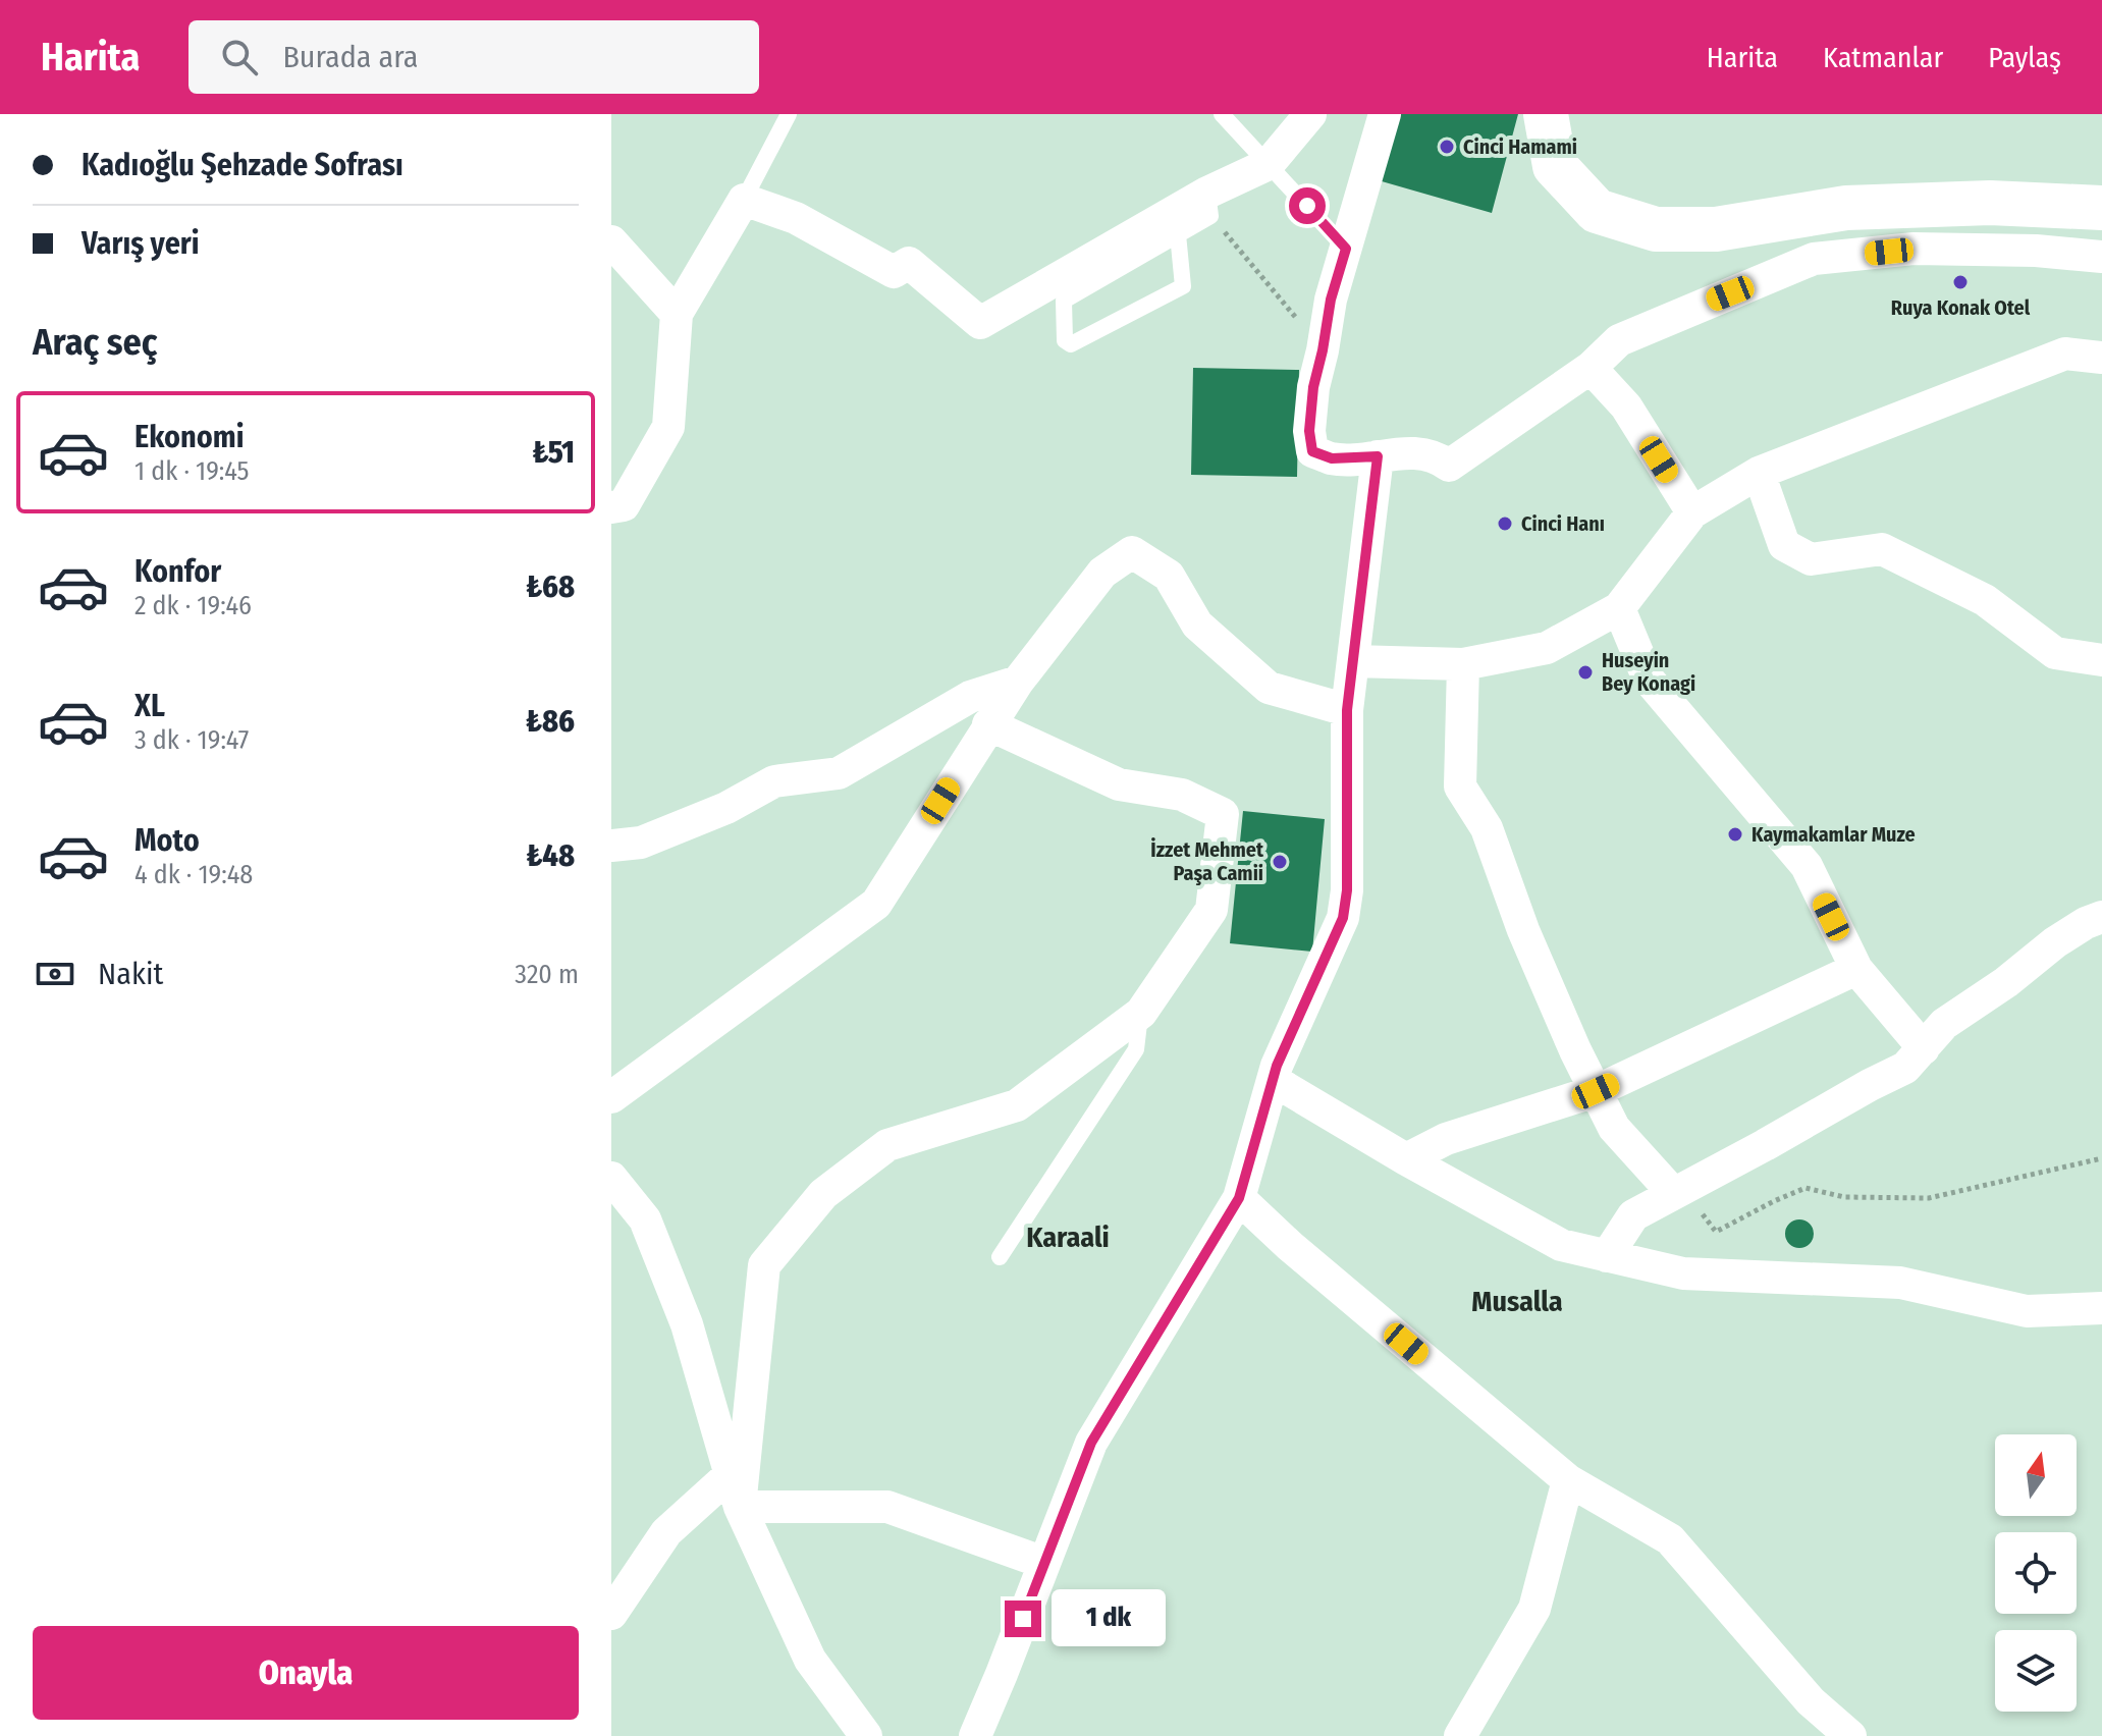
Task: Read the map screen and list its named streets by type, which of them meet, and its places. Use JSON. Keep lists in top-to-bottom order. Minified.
{"districts":["Karaali","Musalla"],"places":["Cinci Hamami","Ruya Konak Otel","Cinci Hanı","Huseyin Bey Konagi","Kaymakamlar Muze","İzzet Mehmet Paşa Camii"],"north":"top","page":{"header":"Harita","search":"Burada ara","nav":["Harita","Katmanlar","Paylaş"],"banner":["Kadıoğlu Şehzade Sofrası","Varış yeri"],"heading":"Araç seç","list":[{"name":"Ekonomi","note":"1 dk · 19:45","value":"₺51"},{"name":"Konfor","note":"2 dk · 19:46","value":"₺68"},{"name":"XL","note":"3 dk · 19:47","value":"₺86"},{"name":"Moto","note":"4 dk · 19:48","value":"₺48"}],"pay":["Nakit","320 m"],"bubble":"1 dk","buttons":"Onayla"}}
